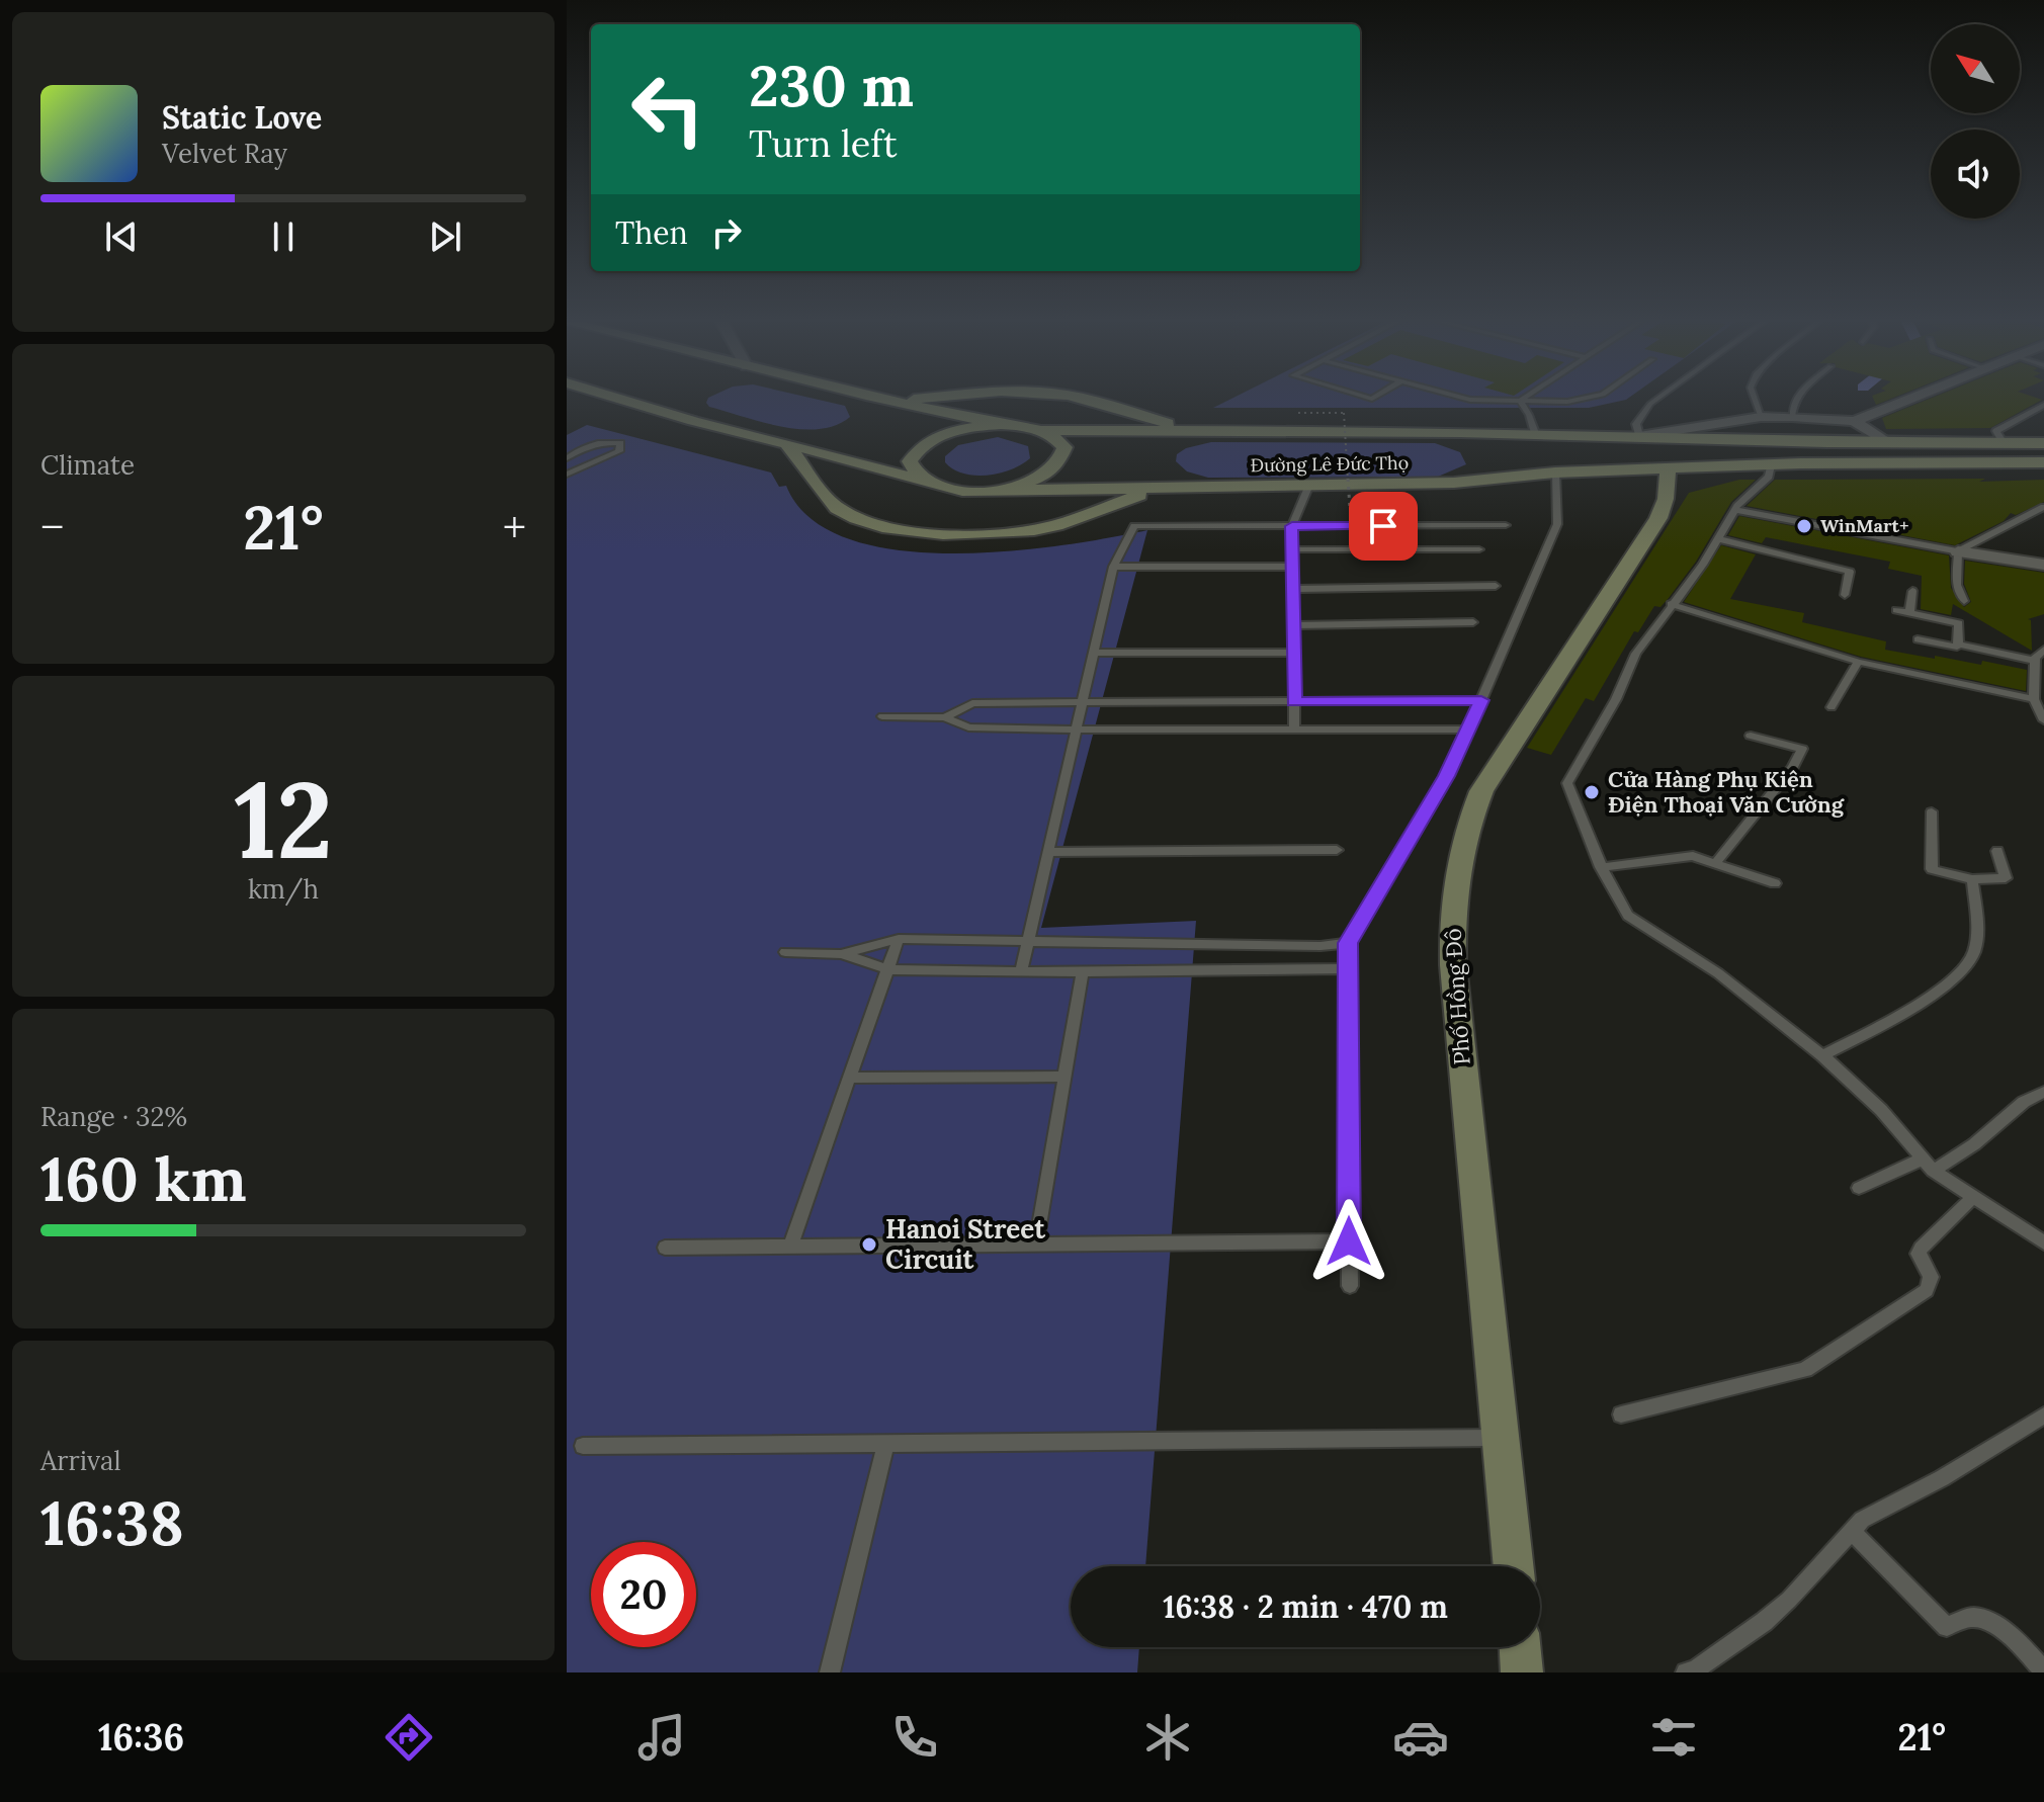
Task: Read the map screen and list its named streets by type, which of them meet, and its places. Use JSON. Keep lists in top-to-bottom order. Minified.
{"streets":{"main road":["Đường Lê Đức Thọ","Phố Hồng Đô"]},"crossings":[["Đường Lê Đức Thọ","Phố Hồng Đô"]],"places":["WinMart+","Cửa Hàng Phụ Kiện Điện Thoại Văn Cường","Hanoi Street Circuit"],"north":"top left","page":{"turn":["230 m","Turn left"],"song":["Static Love","Velvet Ray"],"then":"Then","tile":["Climate",["12","km/h"],["Range · 32%","160 km"],["Arrival","16:38"]],"heat":["−","21°","+"],"limit":"20","trip":"16:38 · 2 min · 470 m","tabs":["16:36","21°"]}}
